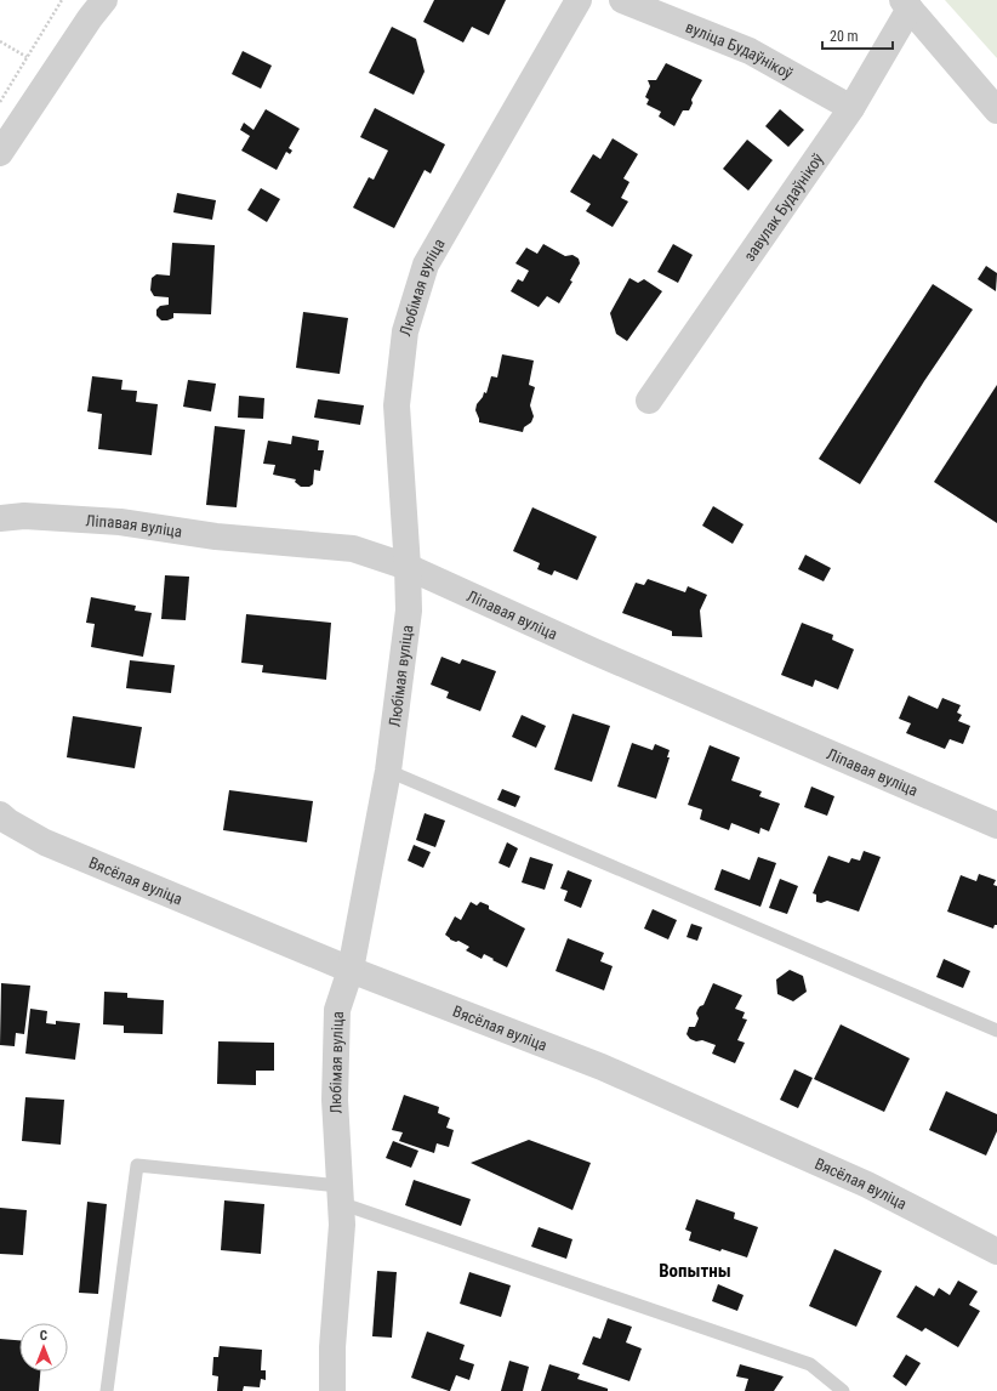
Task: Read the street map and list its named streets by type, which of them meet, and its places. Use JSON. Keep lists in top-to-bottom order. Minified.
{"streets":{"street":["вуліца Будаўнікоў","завулак Будаўнікоў","Любімая вуліца","Ліпавая вуліца","Вясёлая вуліца"]},"crossings":[["вуліца Будаўнікоў","завулак Будаўнікоў"],["Любімая вуліца","Ліпавая вуліца"],["Любімая вуліца","Вясёлая вуліца"]],"districts":["Вопытны"],"scale_bar":"20 m","north":"top"}
